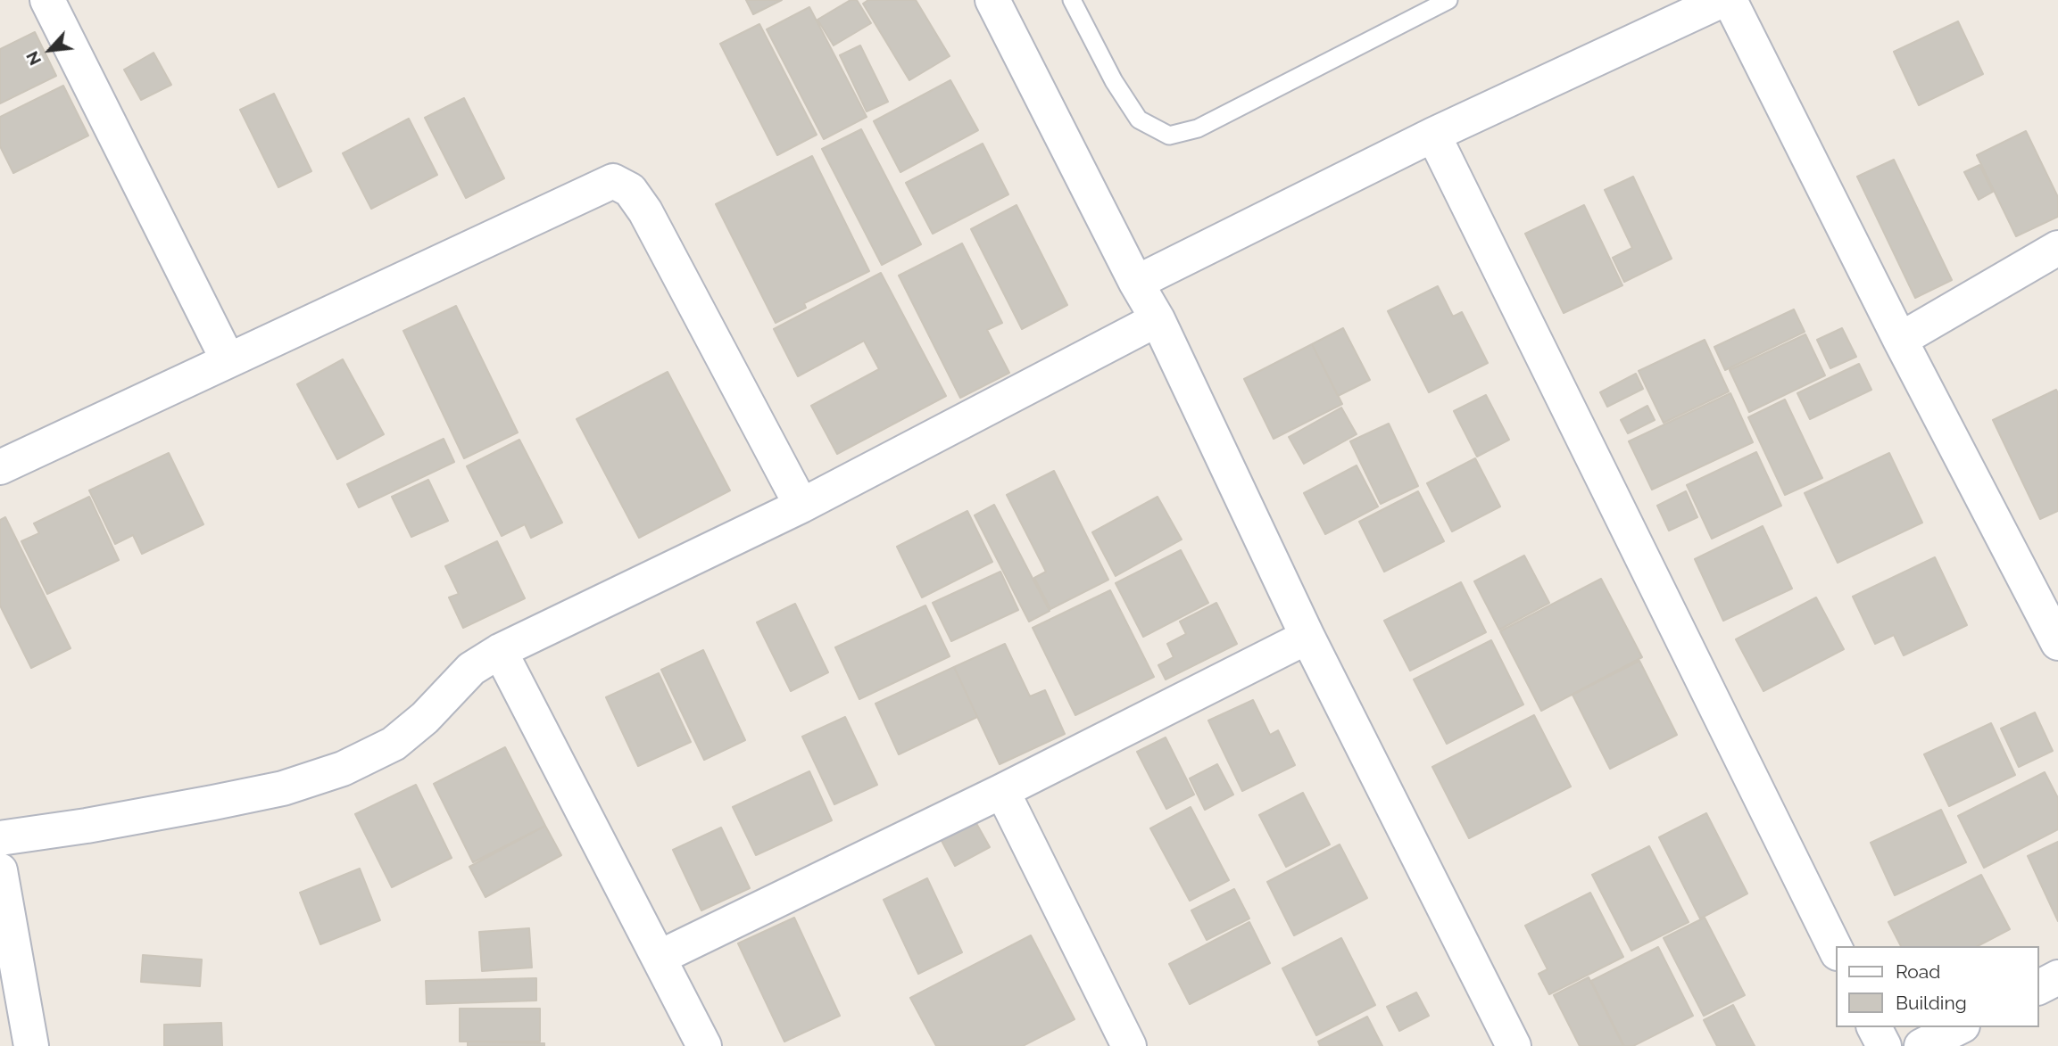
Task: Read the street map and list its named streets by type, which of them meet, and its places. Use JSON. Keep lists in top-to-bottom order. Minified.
{"legend":["Road","Building"],"north":"bottom left"}
